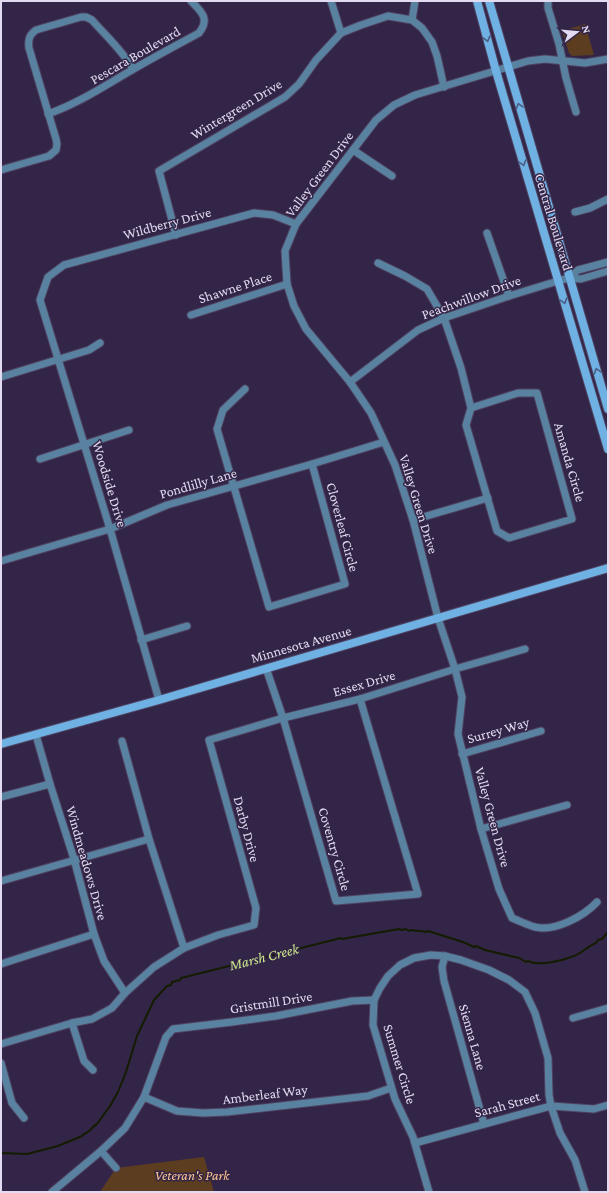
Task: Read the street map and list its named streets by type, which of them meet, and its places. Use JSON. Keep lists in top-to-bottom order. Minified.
{"streets":{"street":["Pescara Boulevard","Wintergreen Drive","Valley Green Drive","Central Boulevard","Wildberry Drive","Shawne Place","Peachwillow Drive","Amanda Circle","Pondlilly Lane","Woodside Drive","Cloverleaf Circle","Minnesota Avenue","Essex Drive","Surrey Way","Darby Drive","Coventry Circle","Windmeadows Drive","Gristmill Drive","Sienna Lane","Summer Circle","Amberleaf Way","Sarah Street"]},"crossings":[["Wintergreen Drive","Wildberry Drive"],["Valley Green Drive","Central Boulevard"],["Valley Green Drive","Wildberry Drive"],["Valley Green Drive","Shawne Place"],["Valley Green Drive","Peachwillow Drive"],["Valley Green Drive","Pondlilly Lane"],["Valley Green Drive","Minnesota Avenue"],["Valley Green Drive","Essex Drive"],["Valley Green Drive","Surrey Way"],["Central Boulevard","Peachwillow Drive"],["Wildberry Drive","Woodside Drive"],["Peachwillow Drive","Amanda Circle"],["Pondlilly Lane","Woodside Drive"],["Pondlilly Lane","Cloverleaf Circle"],["Woodside Drive","Minnesota Avenue"],["Minnesota Avenue","Coventry Circle"],["Minnesota Avenue","Windmeadows Drive"],["Essex Drive","Darby Drive"],["Essex Drive","Coventry Circle"],["Gristmill Drive","Summer Circle"],["Gristmill Drive","Amberleaf Way"],["Sienna Lane","Summer Circle"],["Sienna Lane","Sarah Street"],["Summer Circle","Amberleaf Way"],["Summer Circle","Sarah Street"]],"water":["Marsh Creek"],"parks":["Veteran's Park"],"north":"right"}
